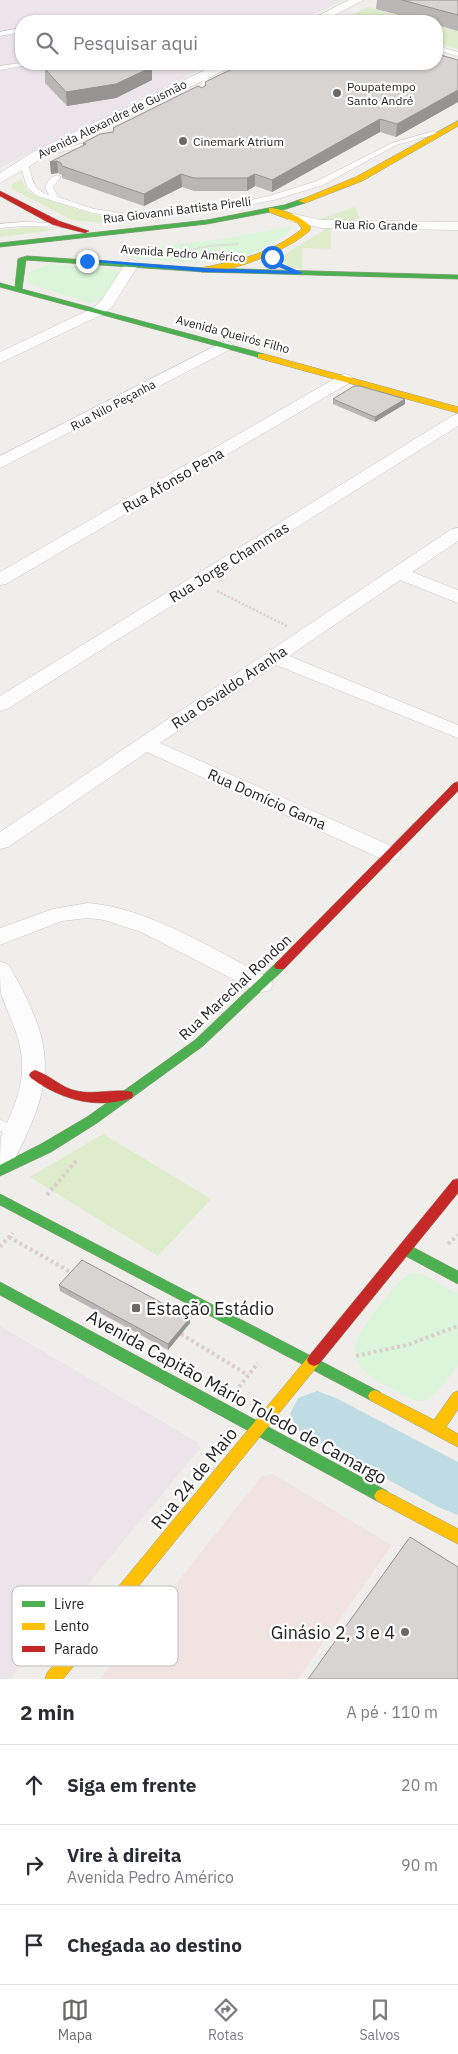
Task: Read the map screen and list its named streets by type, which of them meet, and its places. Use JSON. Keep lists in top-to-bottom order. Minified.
{"streets":{"main road":["Rua Giovanni Battista Pirelli","Avenida Pedro Américo","Avenida Queirós Filho","Rua Marechal Rondon","Avenida Capitão Mário Toledo de Camargo","Rua 24 de Maio"],"street":["Avenida Alexandre de Gusmão","Rua Rio Grande","Rua Nilo Peçanha","Rua Afonso Pena","Rua Jorge Chammas","Rua Osvaldo Aranha","Rua Domício Gama"]},"crossings":[["Avenida Queirós Filho","Rua Nilo Peçanha"],["Avenida Queirós Filho","Rua Afonso Pena"],["Rua Osvaldo Aranha","Rua Domício Gama"],["Rua Domício Gama","Rua Marechal Rondon"],["Avenida Capitão Mário Toledo de Camargo","Rua 24 de Maio"]],"places":{"other":["Poupatempo Santo André","Cinemark Atrium","Ginásio 2, 3 e 4"],"transit":["Estação Estádio"]},"legend":["Livre","Lento","Parado"],"page":{"search":"Pesquisar aqui","heading":["2 min","A pé · 110 m"],"list":[["Siga em frente","20 m"],["Vire à direita","Avenida Pedro Américo","90 m"],"Chegada ao destino"],"nav":["Mapa","Rotas","Salvos"]}}
